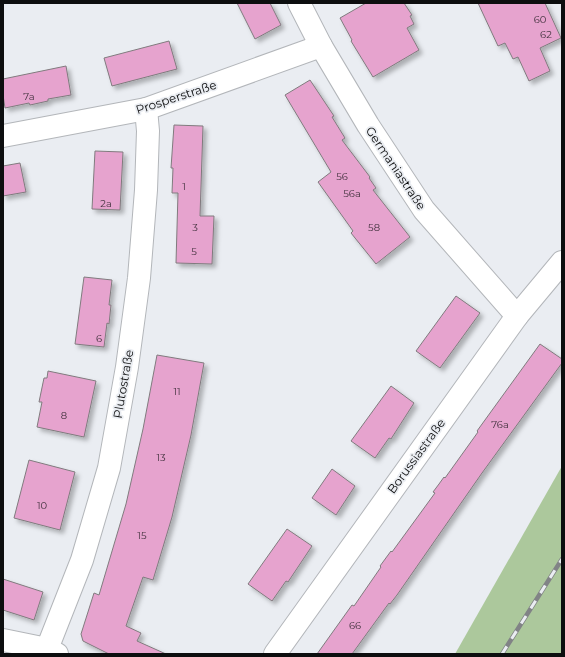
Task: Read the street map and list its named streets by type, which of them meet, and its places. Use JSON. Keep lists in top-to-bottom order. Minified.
{"streets":{"street":["Prosperstraße","Germaniastraße","Plutostraße","Borussiastraße"]},"crossings":[["Prosperstraße","Germaniastraße"],["Prosperstraße","Plutostraße"],["Germaniastraße","Borussiastraße"]],"house_numbers":["60","62","7a","56","1","56a","2a","3","58","5","6","11","8","76a","13","10","15","66"]}
